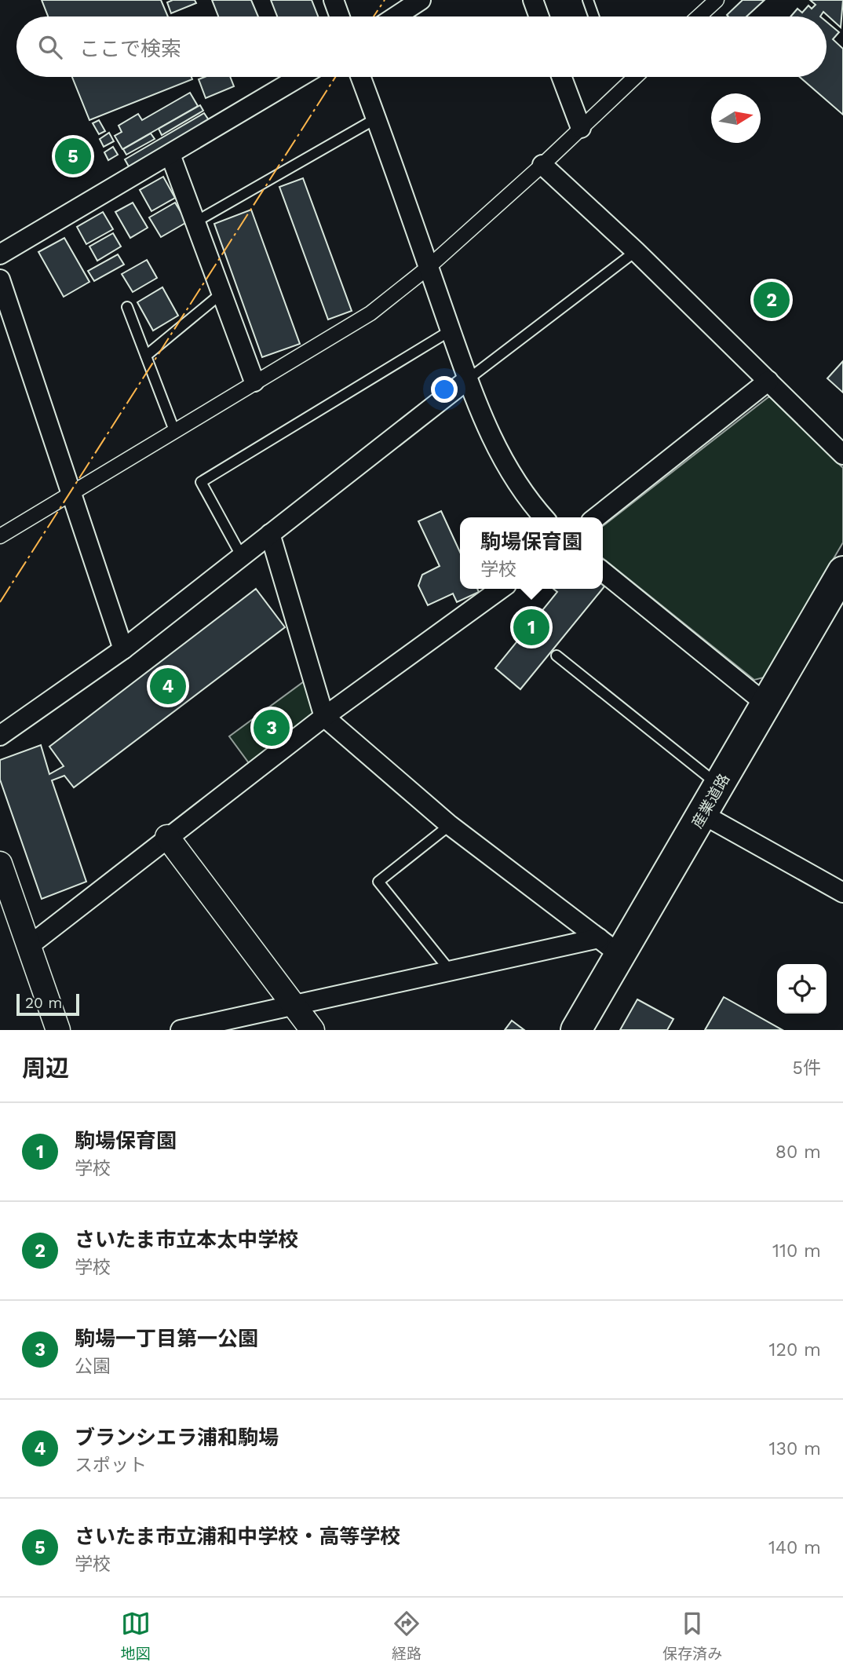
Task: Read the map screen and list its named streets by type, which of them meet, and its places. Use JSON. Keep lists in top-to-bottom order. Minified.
{"streets":{"main road":["産業道路"]},"scale_bar":"20 m","north":"right","page":{"search":"ここで検索","pins":["5","2","1","4","3"],"popup":["駒場保育園","学校"],"scale":"20 m","heading":["周辺","5件"],"list":[{"mark":"1","name":"駒場保育園","note":"学校","value":"80 m"},{"mark":"2","name":"さいたま市立本太中学校","note":"学校","value":"110 m"},{"mark":"3","name":"駒場一丁目第一公園","note":"公園","value":"120 m"},{"mark":"4","name":"ブランシエラ浦和駒場","note":"スポット","value":"130 m"},{"mark":"5","name":"さいたま市立浦和中学校・高等学校","note":"学校","value":"140 m"}],"nav":["地図","経路","保存済み"]}}
